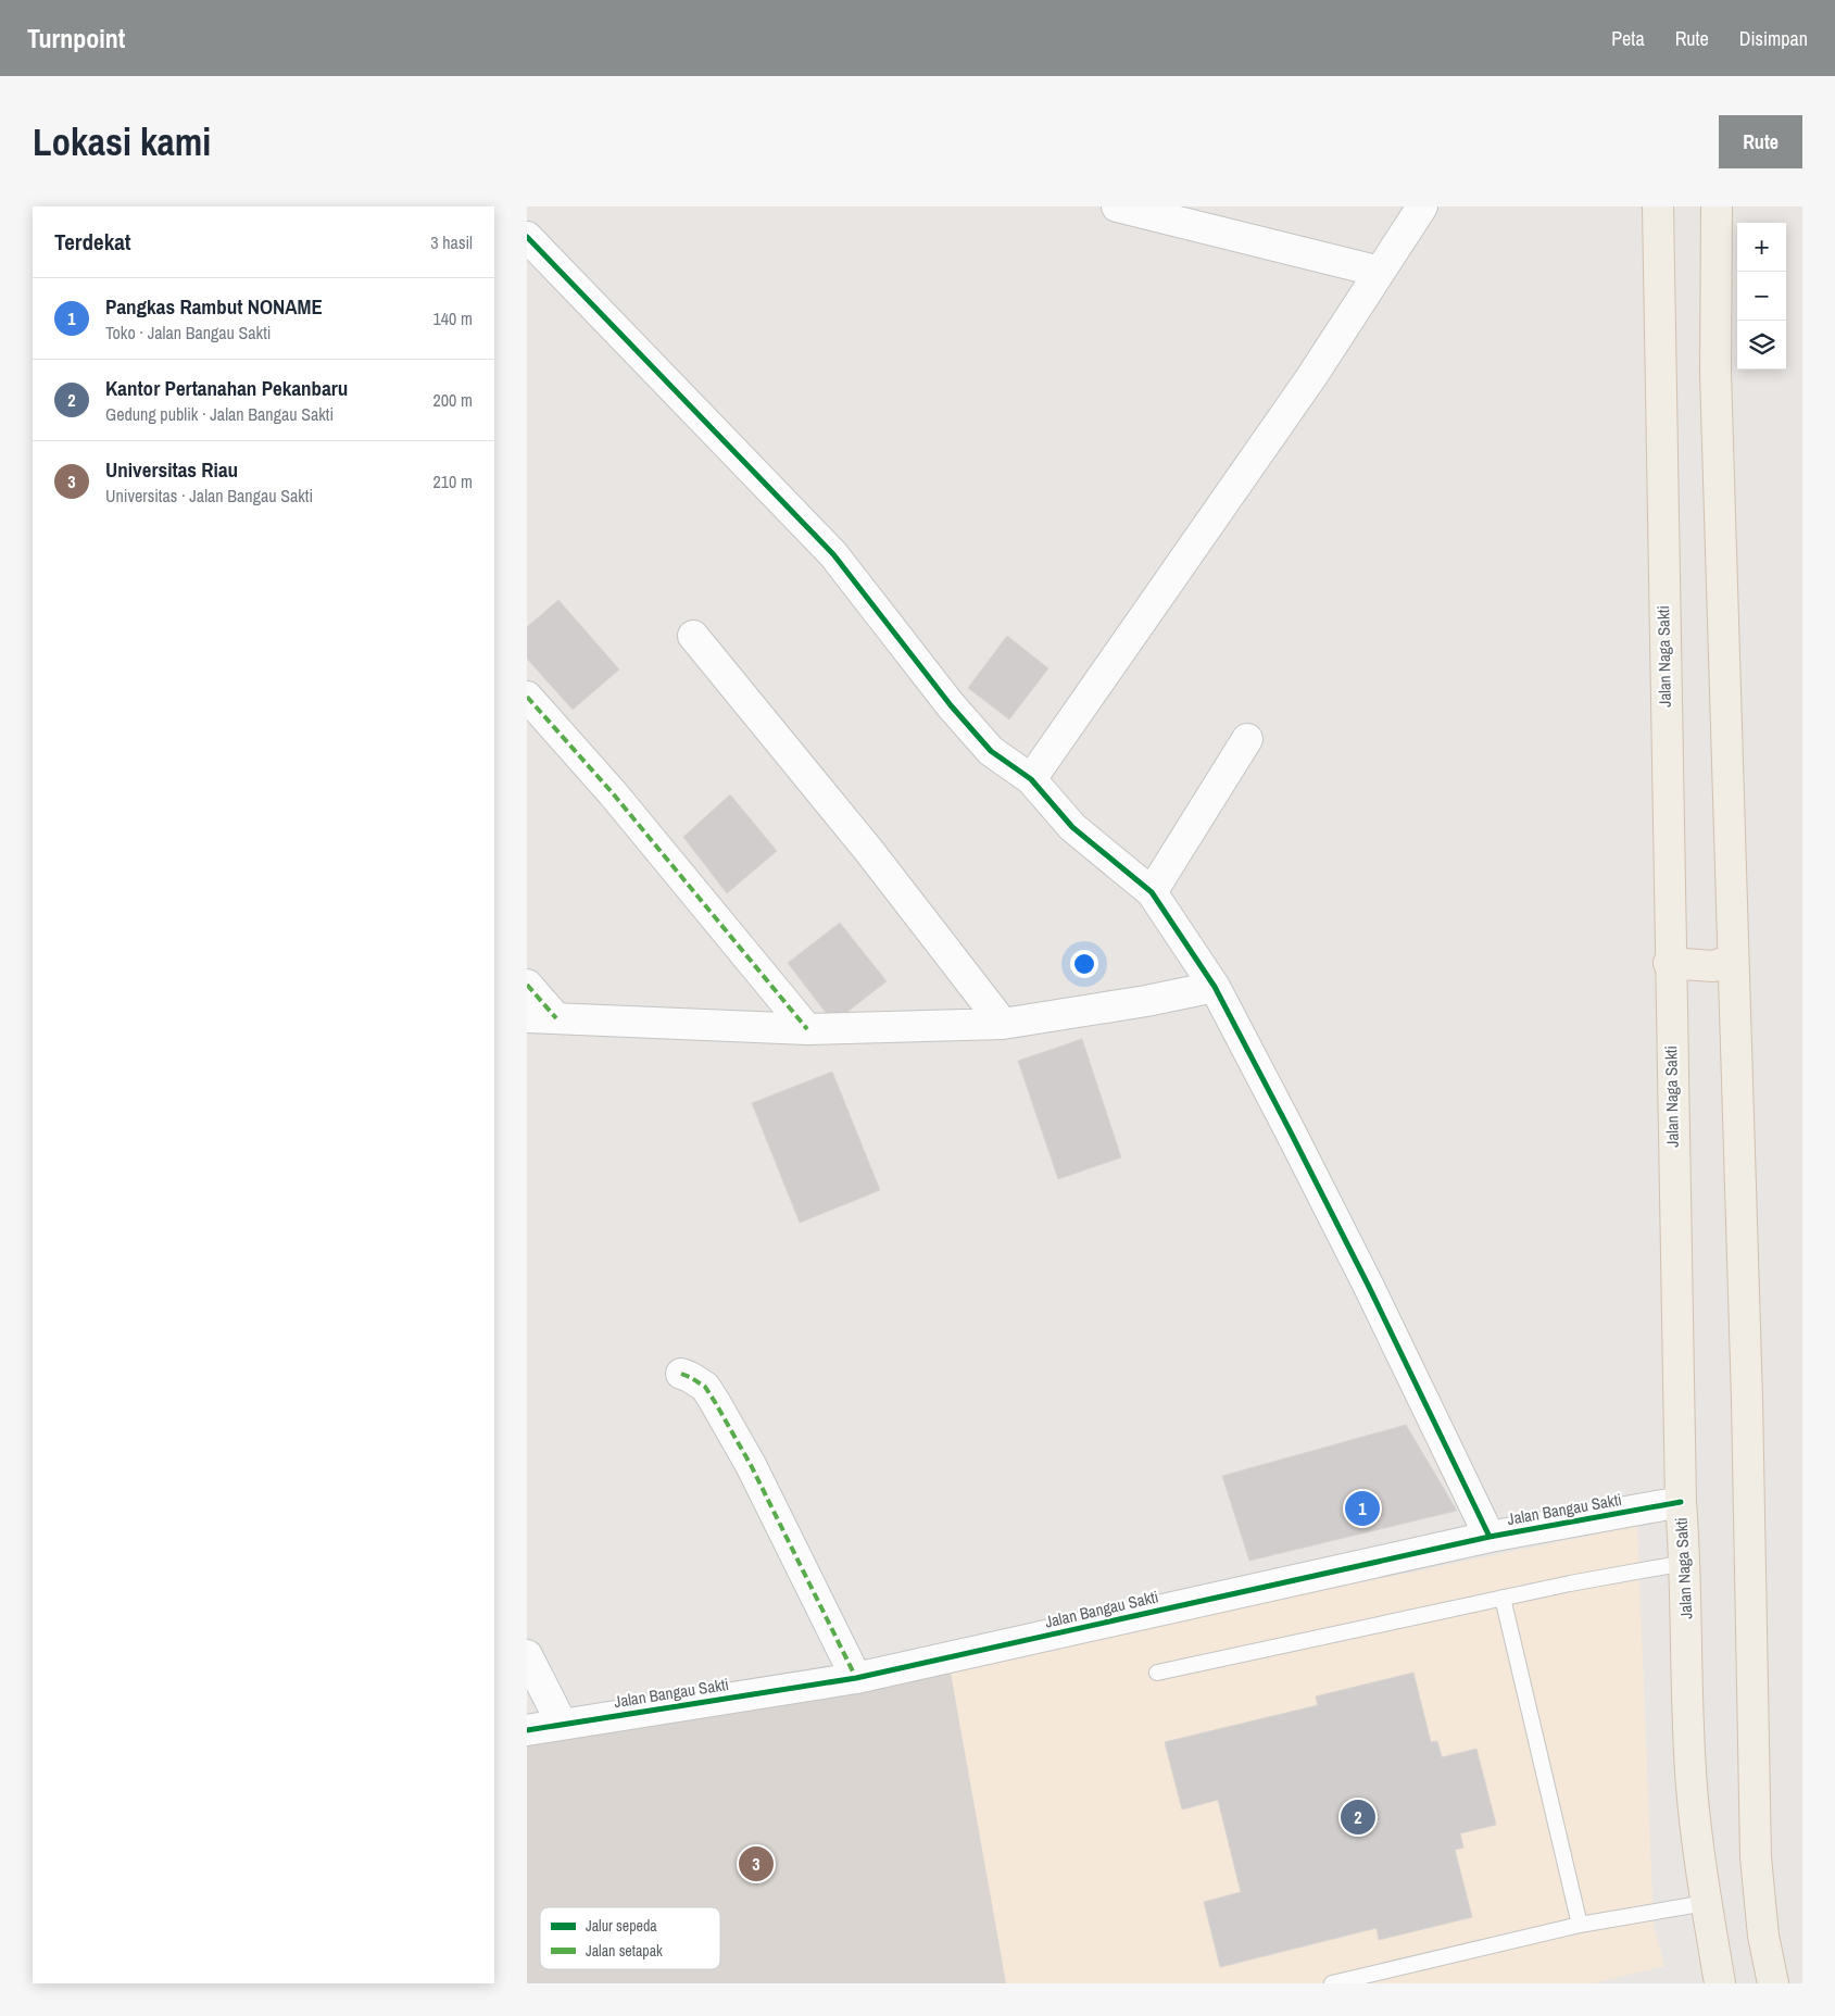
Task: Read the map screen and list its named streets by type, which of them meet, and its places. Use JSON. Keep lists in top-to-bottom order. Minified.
{"streets":{"main road":["Jalan Naga Sakti"],"street":["Jalan Bangau Sakti"]},"crossings":[["Jalan Naga Sakti","Jalan Bangau Sakti"]],"legend":["Jalur sepeda","Jalan setapak"],"page":{"header":"Turnpoint","nav":["Peta","Rute","Disimpan"],"buttons":"Rute","title":"Lokasi kami","heading":["Terdekat","3 hasil"],"map_buttons":["+","−"],"list":[{"mark":"1","name":"Pangkas Rambut NONAME","note":"Toko · Jalan Bangau Sakti","value":"140 m"},{"mark":"2","name":"Kantor Pertanahan Pekanbaru","note":"Gedung publik · Jalan Bangau Sakti","value":"200 m"},{"mark":"3","name":"Universitas Riau","note":"Universitas · Jalan Bangau Sakti","value":"210 m"}],"pins":["1","2","3"]}}
